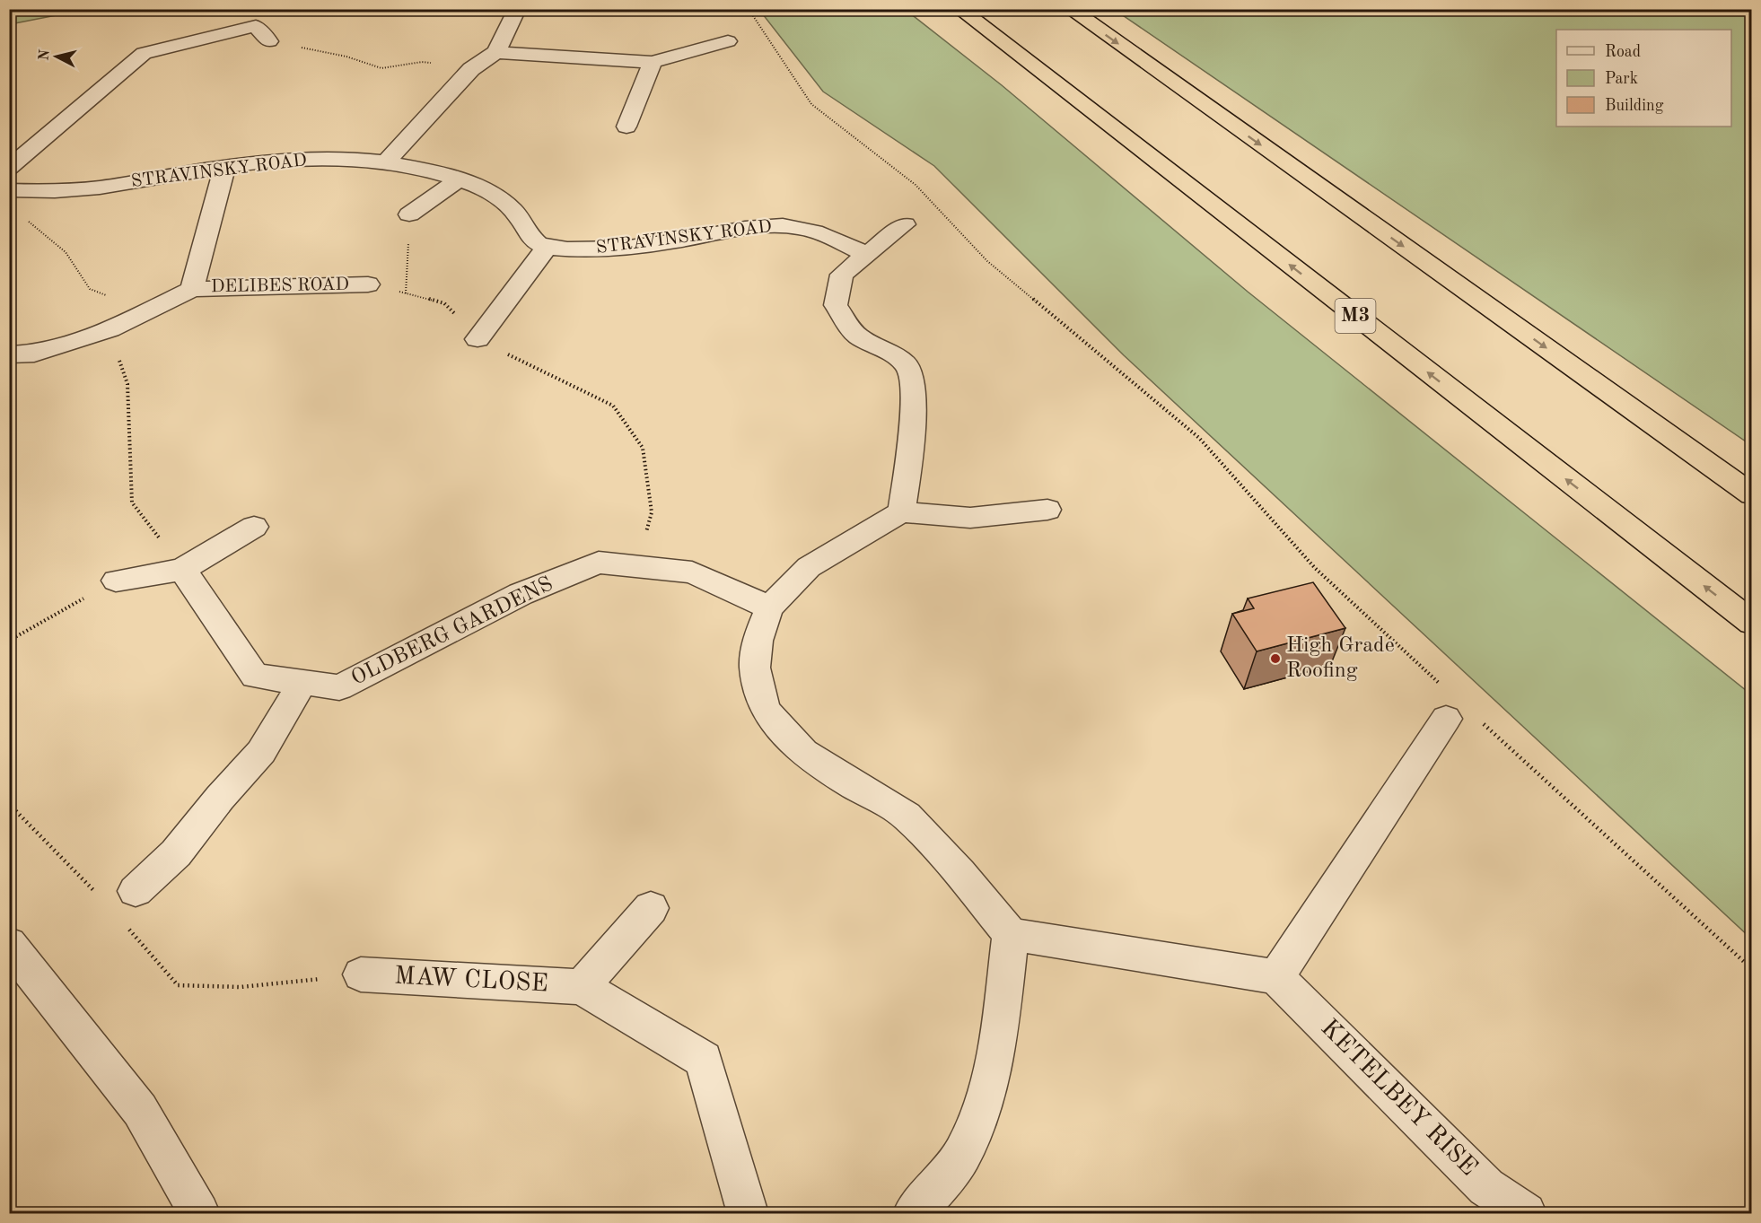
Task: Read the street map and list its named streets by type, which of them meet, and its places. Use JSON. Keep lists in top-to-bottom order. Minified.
{"streets":{"highway":["M3"],"street":["STRAVINSKY ROAD","DELIBES ROAD","OLDBERG GARDENS","MAW CLOSE","KETELBEY RISE"]},"crossings":[["STRAVINSKY ROAD","DELIBES ROAD"]],"places":["High Grade Roofing"],"legend":["Road","Park","Building"],"north":"left"}
